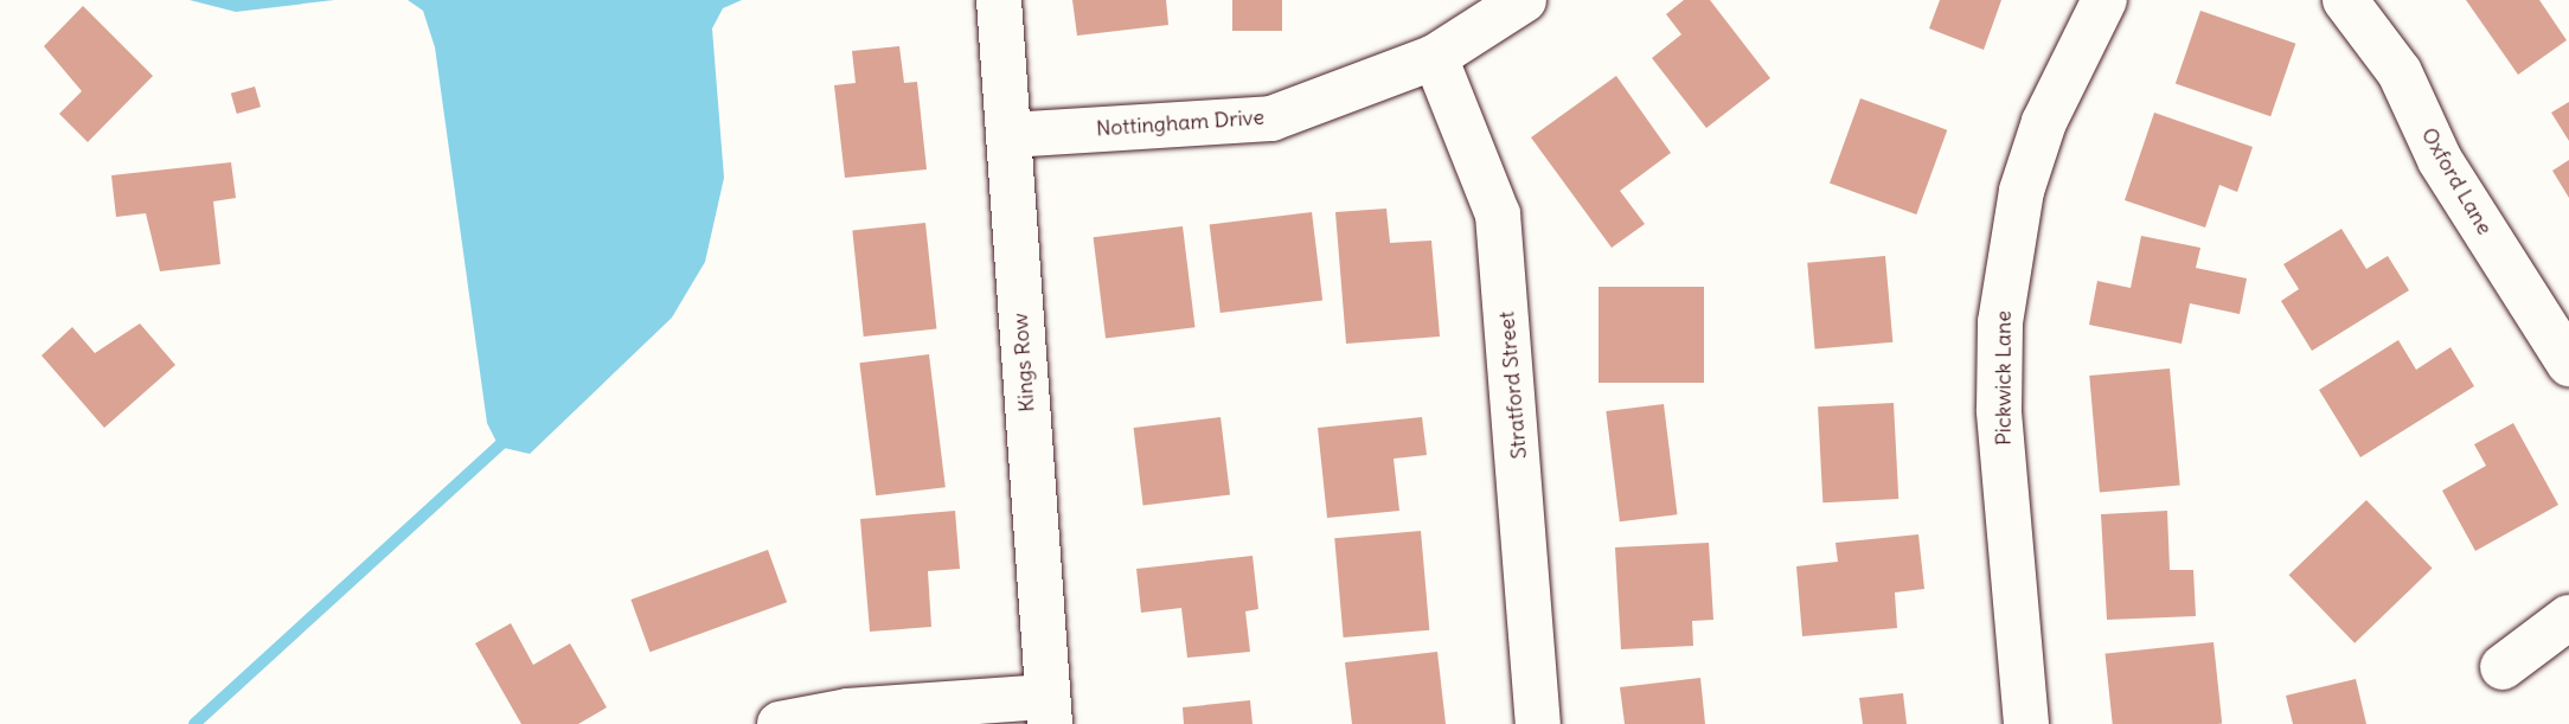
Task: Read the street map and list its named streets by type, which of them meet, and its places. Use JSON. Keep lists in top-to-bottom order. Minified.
{"streets":{"street":["Nottingham Drive","Oxford Lane","Kings Row","Pickwick Lane","Stratford Street"]},"crossings":[["Nottingham Drive","Kings Row"],["Nottingham Drive","Stratford Street"]]}
